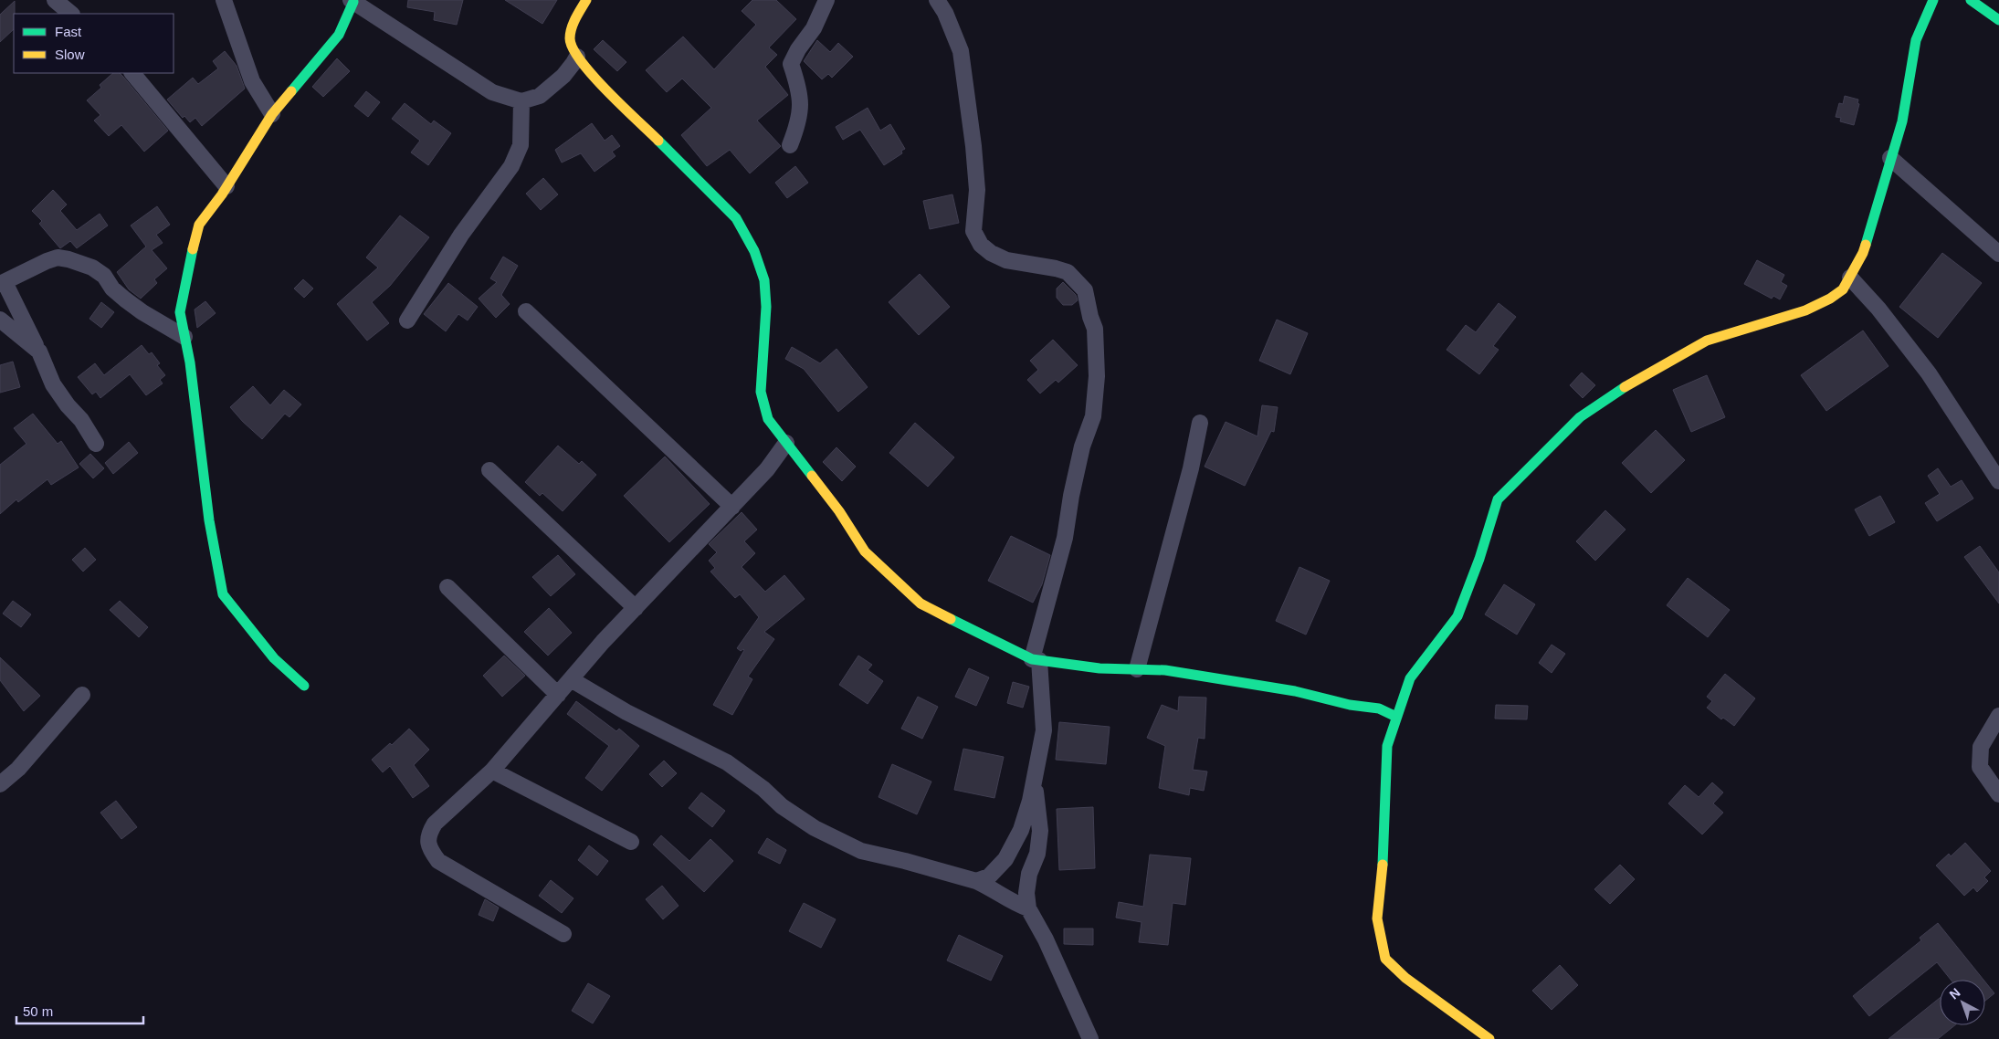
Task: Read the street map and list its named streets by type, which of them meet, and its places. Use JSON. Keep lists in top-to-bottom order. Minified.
{"legend":["Fast","Slow"],"scale_bar":"50 m","north":"top left"}
